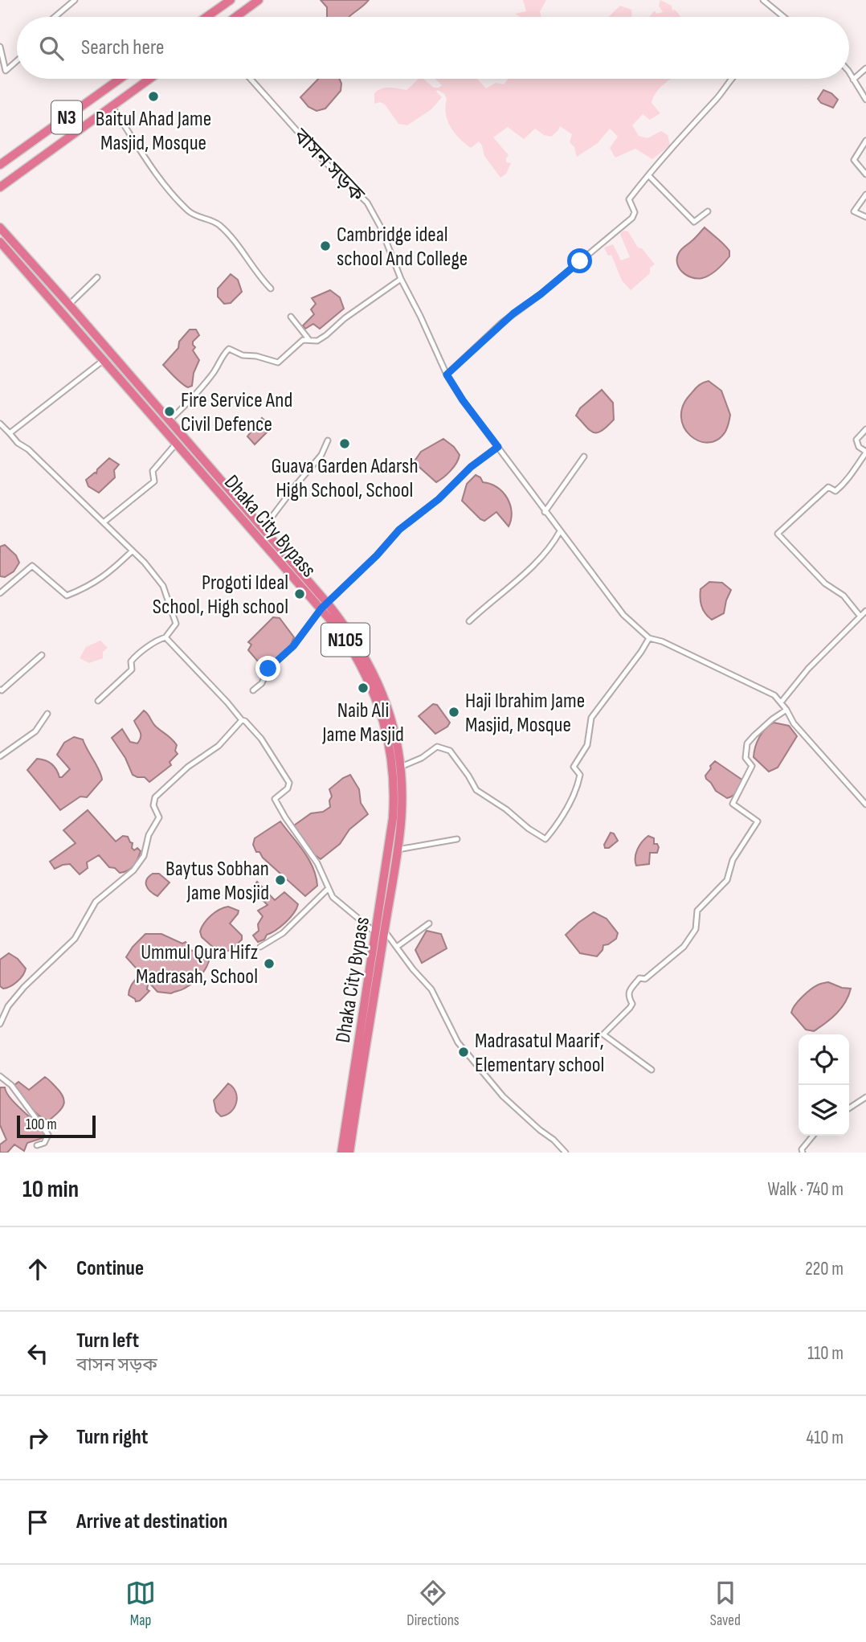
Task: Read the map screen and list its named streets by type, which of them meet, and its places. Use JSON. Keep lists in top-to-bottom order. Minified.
{"streets":{"highway":["N3","Dhaka City Bypass","N105"],"street":["বাসন সড়ক"]},"places":["Baitul Ahad Jame Masjid, Mosque","Cambridge ideal school And College","Fire Service And Civil Defence","Guava Garden Adarsh High School, School","Progoti Ideal School, High school","Naib Ali Jame Masjid","Haji Ibrahim Jame Masjid, Mosque","Baytus Sobhan Jame Mosjid","Ummul Qura Hifz Madrasah, School","Madrasatul Maarif, Elementary school"],"scale_bar":"100 m","page":{"search":"Search here","scale":"100 m","heading":["10 min","Walk · 740 m"],"list":[["Continue","220 m"],["Turn left","বাসন সড়ক","110 m"],["Turn right","410 m"],"Arrive at destination"],"nav":["Map","Directions","Saved"]}}
